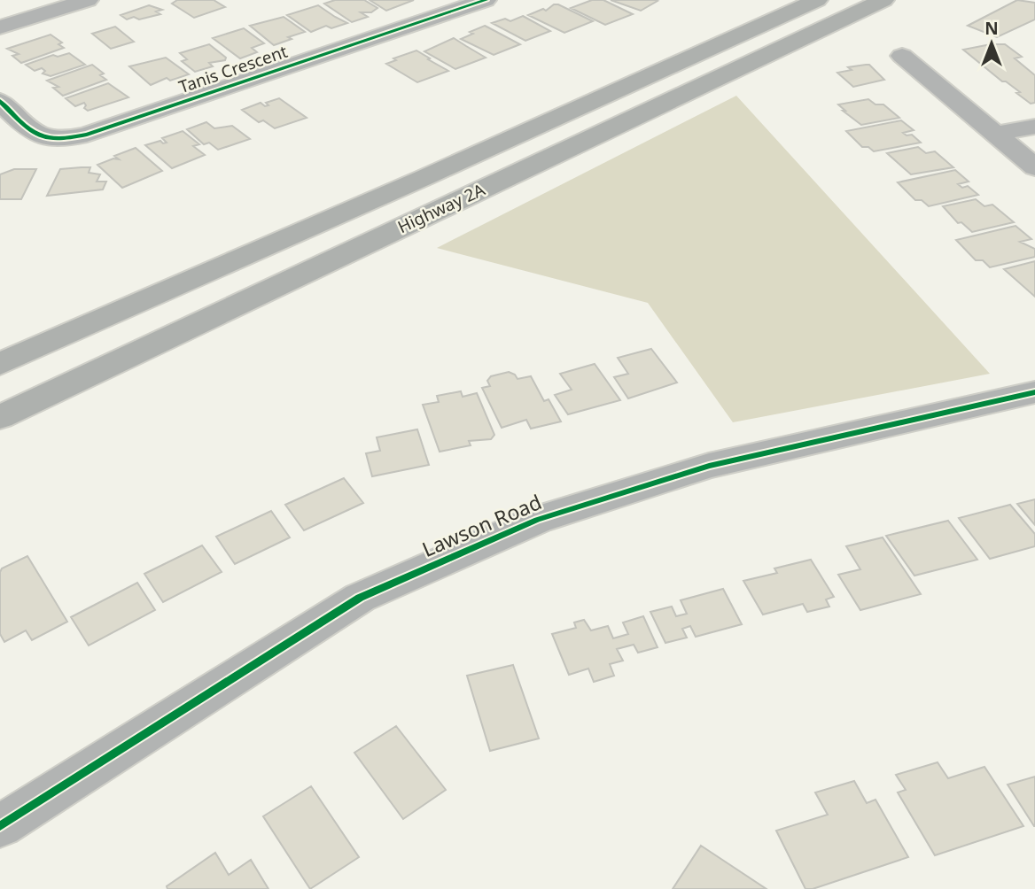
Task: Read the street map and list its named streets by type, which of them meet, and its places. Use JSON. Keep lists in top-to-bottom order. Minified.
{"streets":{"highway":["Highway 2A"],"street":["Tanis Crescent","Lawson Road"]},"north":"top"}
